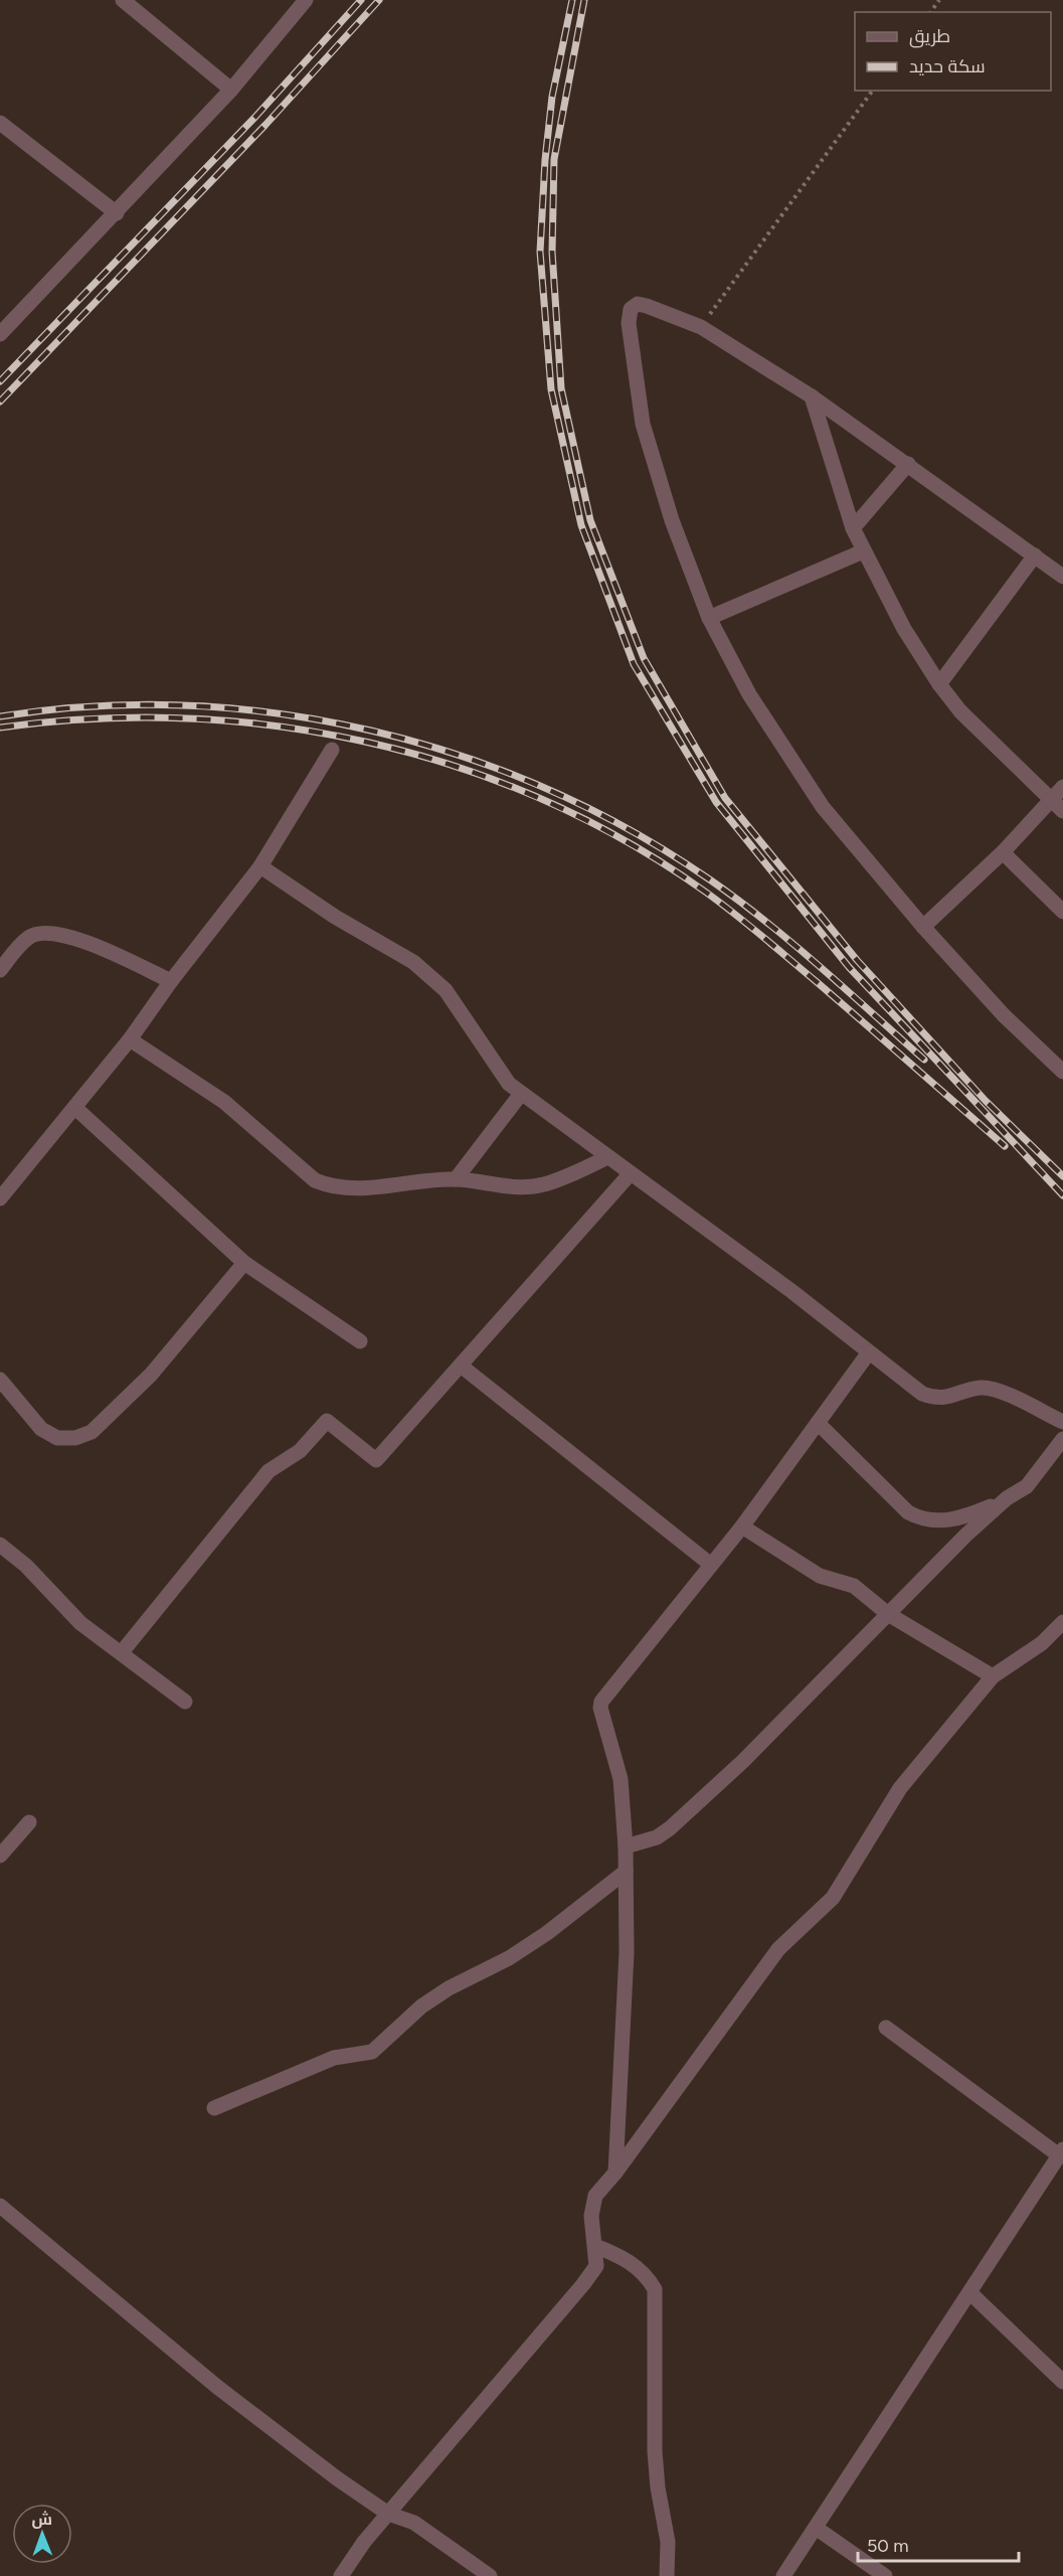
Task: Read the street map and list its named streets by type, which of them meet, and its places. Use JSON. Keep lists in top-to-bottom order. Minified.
{"legend":["طريق","سكة حديد"],"scale_bar":"50 m","north":"top"}
